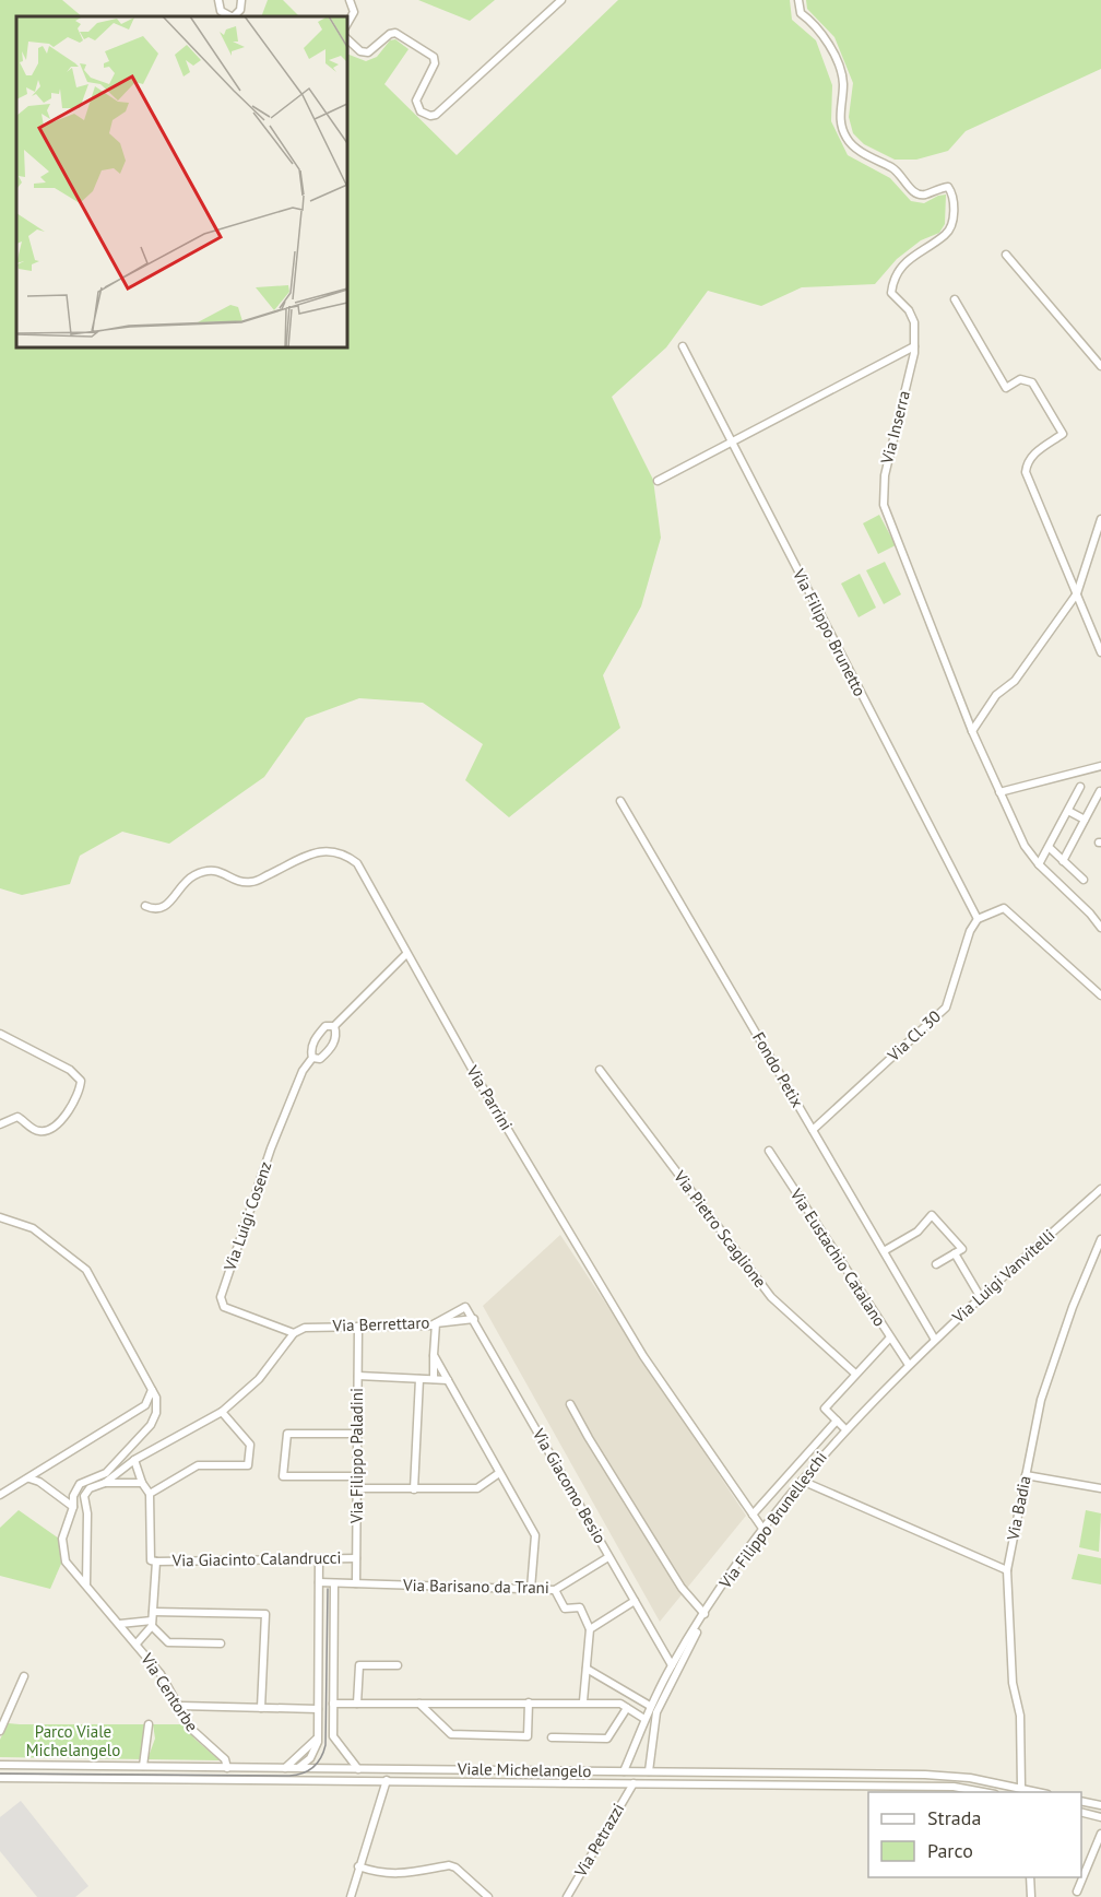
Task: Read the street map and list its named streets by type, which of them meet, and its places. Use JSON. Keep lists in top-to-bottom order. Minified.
{"streets":{"street":["Via Inserra","Via Filippo Brunetto","Via Cl. 30","Fondo Petix","Via Parrini","Via Luigi Cosenz","Via Pietro Scaglione","Via Eustachio Catalano","Via Luigi Vanvitelli","Via Berrettaro","Via Filippo Paladini","Via Giacomo Besio","Via Badia","Via Filippo Brunelleschi","Via Giacinto Calandrucci","Via Barisano da Trani","Via Centorbe","Viale Michelangelo","Via Petrazzi"]},"crossings":[["Via Filippo Brunetto","Via Cl. 30"],["Via Cl. 30","Fondo Petix"],["Fondo Petix","Via Luigi Vanvitelli"],["Via Parrini","Via Luigi Cosenz"],["Via Parrini","Via Filippo Brunelleschi"],["Via Luigi Cosenz","Via Berrettaro"],["Via Eustachio Catalano","Via Luigi Vanvitelli"],["Via Eustachio Catalano","Via Filippo Brunelleschi"],["Via Luigi Vanvitelli","Via Filippo Brunelleschi"],["Via Berrettaro","Via Filippo Paladini"],["Via Berrettaro","Via Giacomo Besio"],["Via Filippo Paladini","Via Giacinto Calandrucci"],["Via Filippo Paladini","Via Barisano da Trani"],["Via Giacomo Besio","Via Filippo Brunelleschi"],["Via Giacomo Besio","Via Barisano da Trani"],["Via Badia","Viale Michelangelo"],["Via Filippo Brunelleschi","Viale Michelangelo"],["Via Centorbe","Viale Michelangelo"],["Viale Michelangelo","Via Petrazzi"]],"parks":["Parco Viale Michelangelo"],"legend":["Strada","Parco"]}
